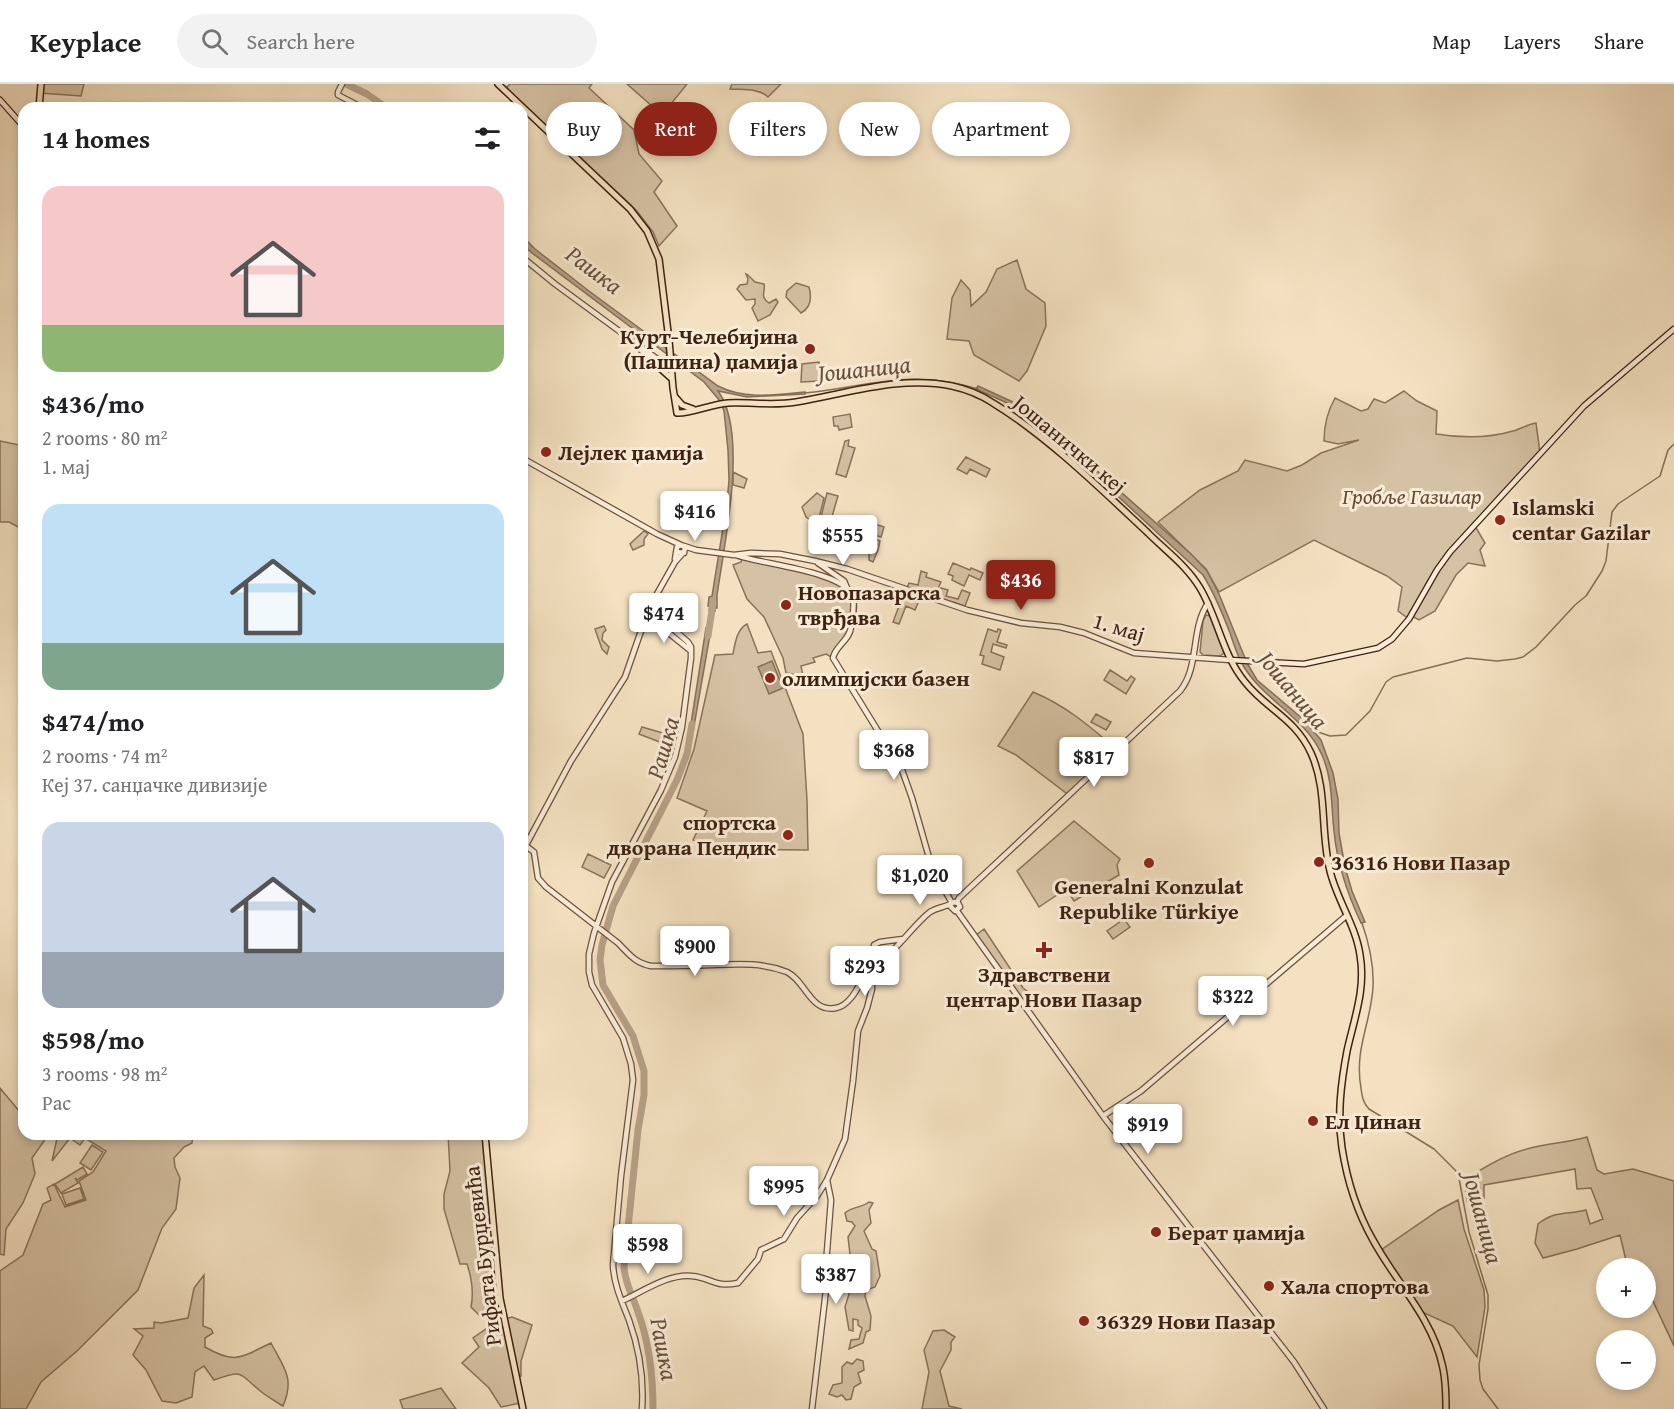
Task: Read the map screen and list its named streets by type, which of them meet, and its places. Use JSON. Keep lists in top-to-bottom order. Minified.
{"streets":{"main road":["Јошанички кеј","Рифата Бурџевића"],"street":["1. мај"]},"crossings":[["Јошанички кеј","1. мај"]],"water":["Рашка","Јошаница"],"parks":["Гробље Газилар"],"places":{"other":["Курт-Челебијина (Пашина) џамија","Лејлек џамија","Islamski centar Gazilar","Новопазарска тврђава","олимпијски базен","спортска дворана Пендик","36316 Нови Пазар","Generalni Konzulat Republike Türkiye","Ел Џинан","Берат џамија","Хала спортова","36329 Нови Пазар"],"health":["Здравствени центар Нови Пазар"]},"page":{"header":"Keyplace","search":"Search here","nav":["Map","Layers","Share"],"chip":["Buy","Rent","Filters","New","Apartment"],"heading":"14 homes","list":[{"name":"$436/mo","note":"2 rooms · 80 m² · 1. мај"},{"name":"$474/mo","note":"2 rooms · 74 m² · Кеј 37. санџачке дивизије"},{"name":"$598/mo","note":"3 rooms · 98 m² · Рас"}],"price":["$416","$555","$436","$474","$368","$817","$1,020","$900","$293","$322","$919","$995","$598","$387"],"map_buttons":["+","−"]}}
